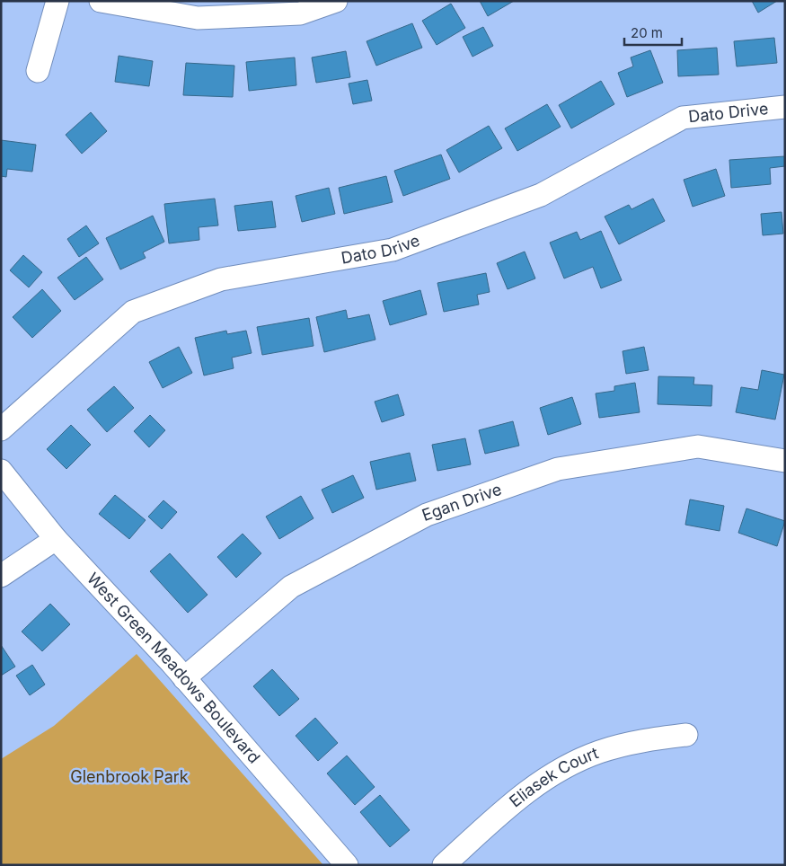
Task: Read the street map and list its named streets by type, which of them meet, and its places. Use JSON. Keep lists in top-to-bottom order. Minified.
{"streets":{"street":["Dato Drive","Egan Drive","West Green Meadows Boulevard","Eliasek Court"]},"crossings":[["Egan Drive","West Green Meadows Boulevard"]],"parks":["Glenbrook Park"],"scale_bar":"20 m"}
